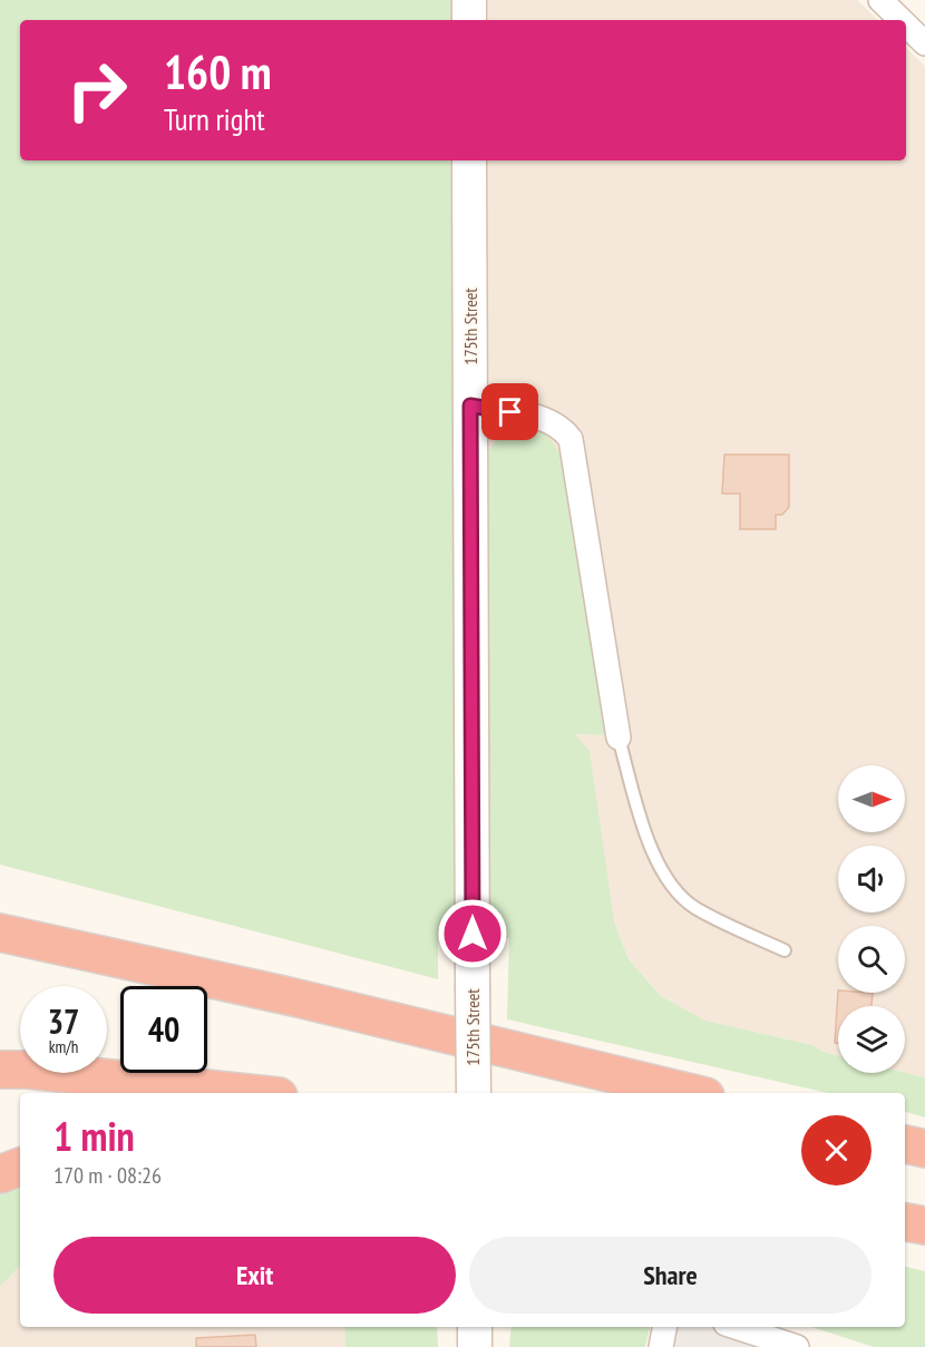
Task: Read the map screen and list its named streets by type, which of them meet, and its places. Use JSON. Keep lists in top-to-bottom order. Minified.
{"streets":{"street":["175th Street"]},"north":"right","page":{"turn":["160 m","Turn right"],"speed":"37 km/h","limit":"40","heading":["1 min","170 m · 08:26"],"buttons":["Exit","Share"]}}
